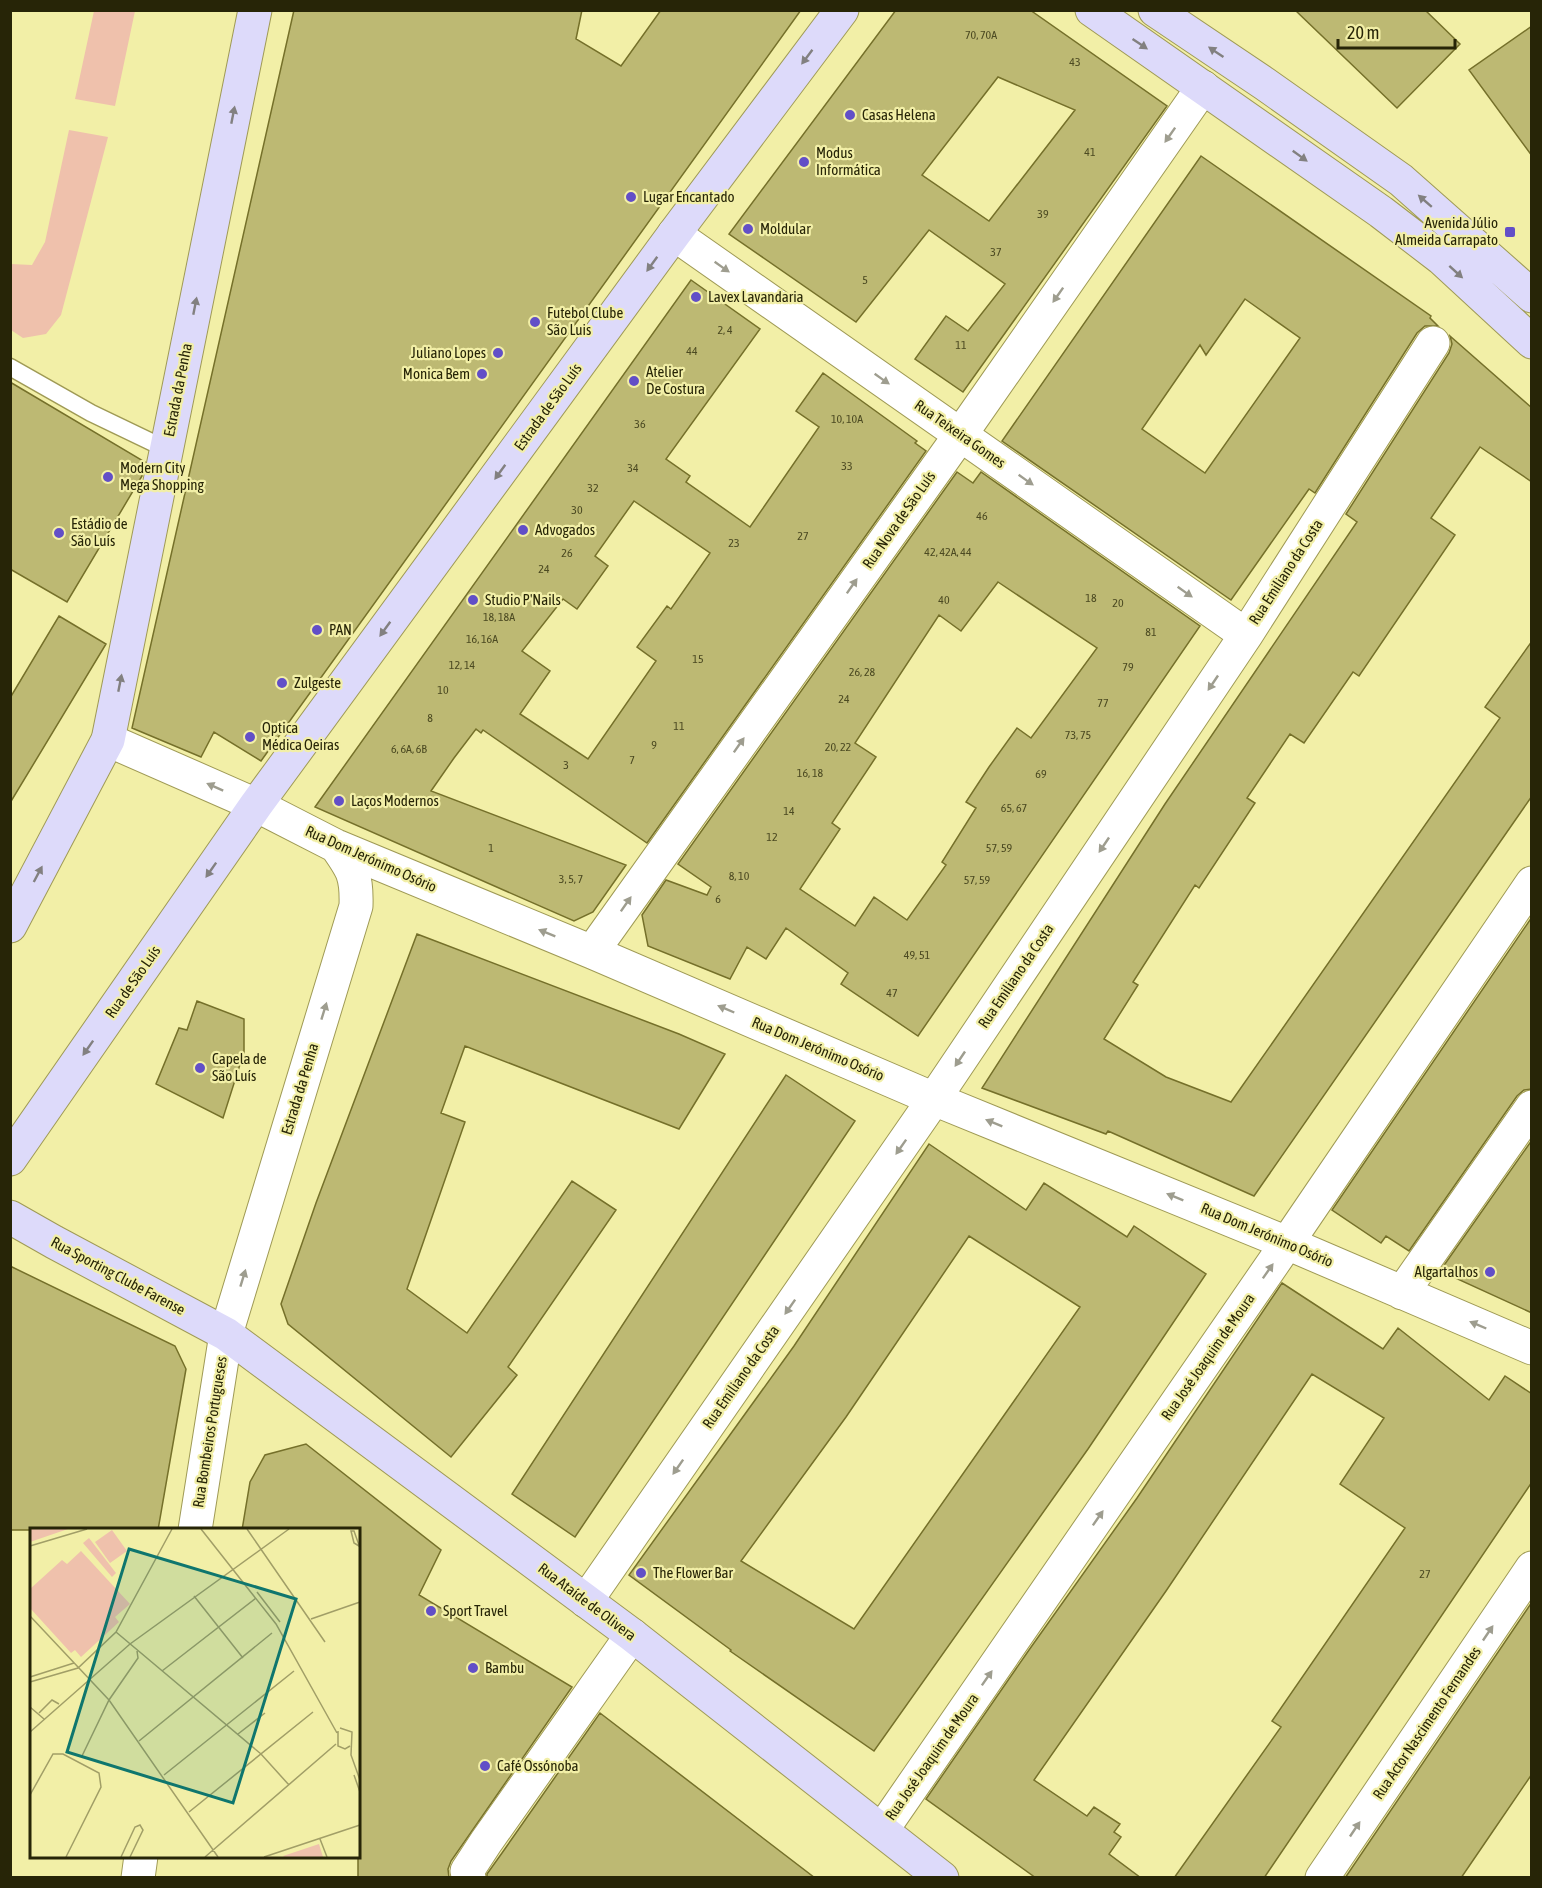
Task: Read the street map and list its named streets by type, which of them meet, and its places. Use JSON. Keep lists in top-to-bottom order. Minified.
{"streets":{"street":["Estrada da Penha","Estrada de São Luís","Rua Teixeira Gomes","Rua Nova de São Luís","Rua Emiliano da Costa","Rua Dom Jerónimo Osório","Rua de São Luís","Rua Sporting Clube Farense","Rua José Joaquim de Moura","Rua Bombeiros Portugueses","Rua Ataíde de Olivera","Rua Actor Nascimento Fernandes"]},"crossings":[["Estrada da Penha","Rua Dom Jerónimo Osório"],["Estrada da Penha","Rua Sporting Clube Farense"],["Estrada da Penha","Rua Bombeiros Portugueses"],["Estrada da Penha","Rua Ataíde de Olivera"],["Estrada de São Luís","Rua Teixeira Gomes"],["Estrada de São Luís","Rua Dom Jerónimo Osório"],["Estrada de São Luís","Rua de São Luís"],["Rua Teixeira Gomes","Rua Nova de São Luís"],["Rua Teixeira Gomes","Rua Emiliano da Costa"],["Rua Nova de São Luís","Rua Dom Jerónimo Osório"],["Rua Emiliano da Costa","Rua Dom Jerónimo Osório"],["Rua Emiliano da Costa","Rua Ataíde de Olivera"],["Rua Dom Jerónimo Osório","Rua de São Luís"],["Rua Dom Jerónimo Osório","Rua José Joaquim de Moura"],["Rua Sporting Clube Farense","Rua Bombeiros Portugueses"],["Rua Sporting Clube Farense","Rua Ataíde de Olivera"],["Rua José Joaquim de Moura","Rua Ataíde de Olivera"],["Rua Bombeiros Portugueses","Rua Ataíde de Olivera"]],"one_way":["Estrada da Penha","Estrada de São Luís","Rua Teixeira Gomes","Rua Emiliano da Costa","Rua Dom Jerónimo Osório","Rua de São Luís","Rua José Joaquim de Moura","Rua Actor Nascimento Fernandes"],"places":{"other":["Casas Helena","Modus Informática","Lugar Encantado","Moldular","Lavex Lavandaria","Futebol Clube São Luis","Juliano Lopes","Monica Bem","Atelier De Costura","Modern City Mega Shopping","Advogados","Estádio de São Luís","Studio P'Nails","PAN","Zulgeste","Optica Médica Oeiras","Laços Modernos","Capela de São Luís","Algartalhos","The Flower Bar","Sport Travel","Bambu","Café Ossónoba"],"transit":["Avenida Júlio Almeida Carrapato"]},"house_numbers":["70, 70A","43","41","39","37","5","2, 4","11","44","10, 10A","36","33","34","32","30","46","27","23","42, 42A, 44","26","24","18","40","20","18, 18A","81","16, 16A","15","12, 14","79","26, 28","10","24","77","8","11","73, 75","9","20, 22","6, 6A, 6B","7","3","16, 18","69","65, 67","14","12","1","57, 59","8, 10","3, 5, 7","57, 59","6","49, 51","47","27"],"scale_bar":"20 m"}
